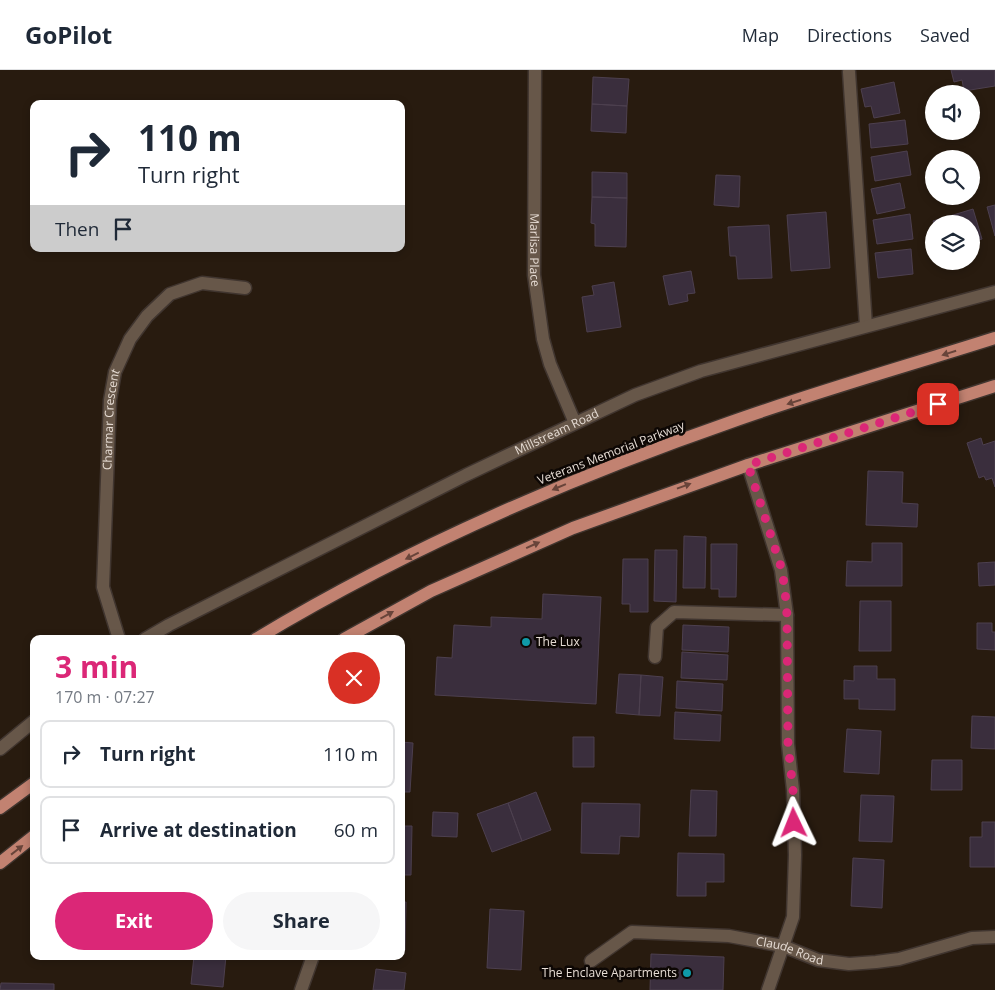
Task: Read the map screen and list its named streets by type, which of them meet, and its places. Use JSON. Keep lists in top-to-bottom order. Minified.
{"streets":{"main road":["Veterans Memorial Parkway"],"street":["Marlisa Place","Charmar Crescent","Millstream Road","Claude Road"]},"crossings":[["Marlisa Place","Millstream Road"]],"places":["The Lux","The Enclave Apartments"],"page":{"header":"GoPilot","nav":["Map","Directions","Saved"],"turn":["110 m","Turn right"],"then":"Then","heading":["3 min","170 m · 07:27"],"list":[{"name":"Turn right","value":"110 m"},{"name":"Arrive at destination","value":"60 m"}],"buttons":["Exit","Share"]}}
